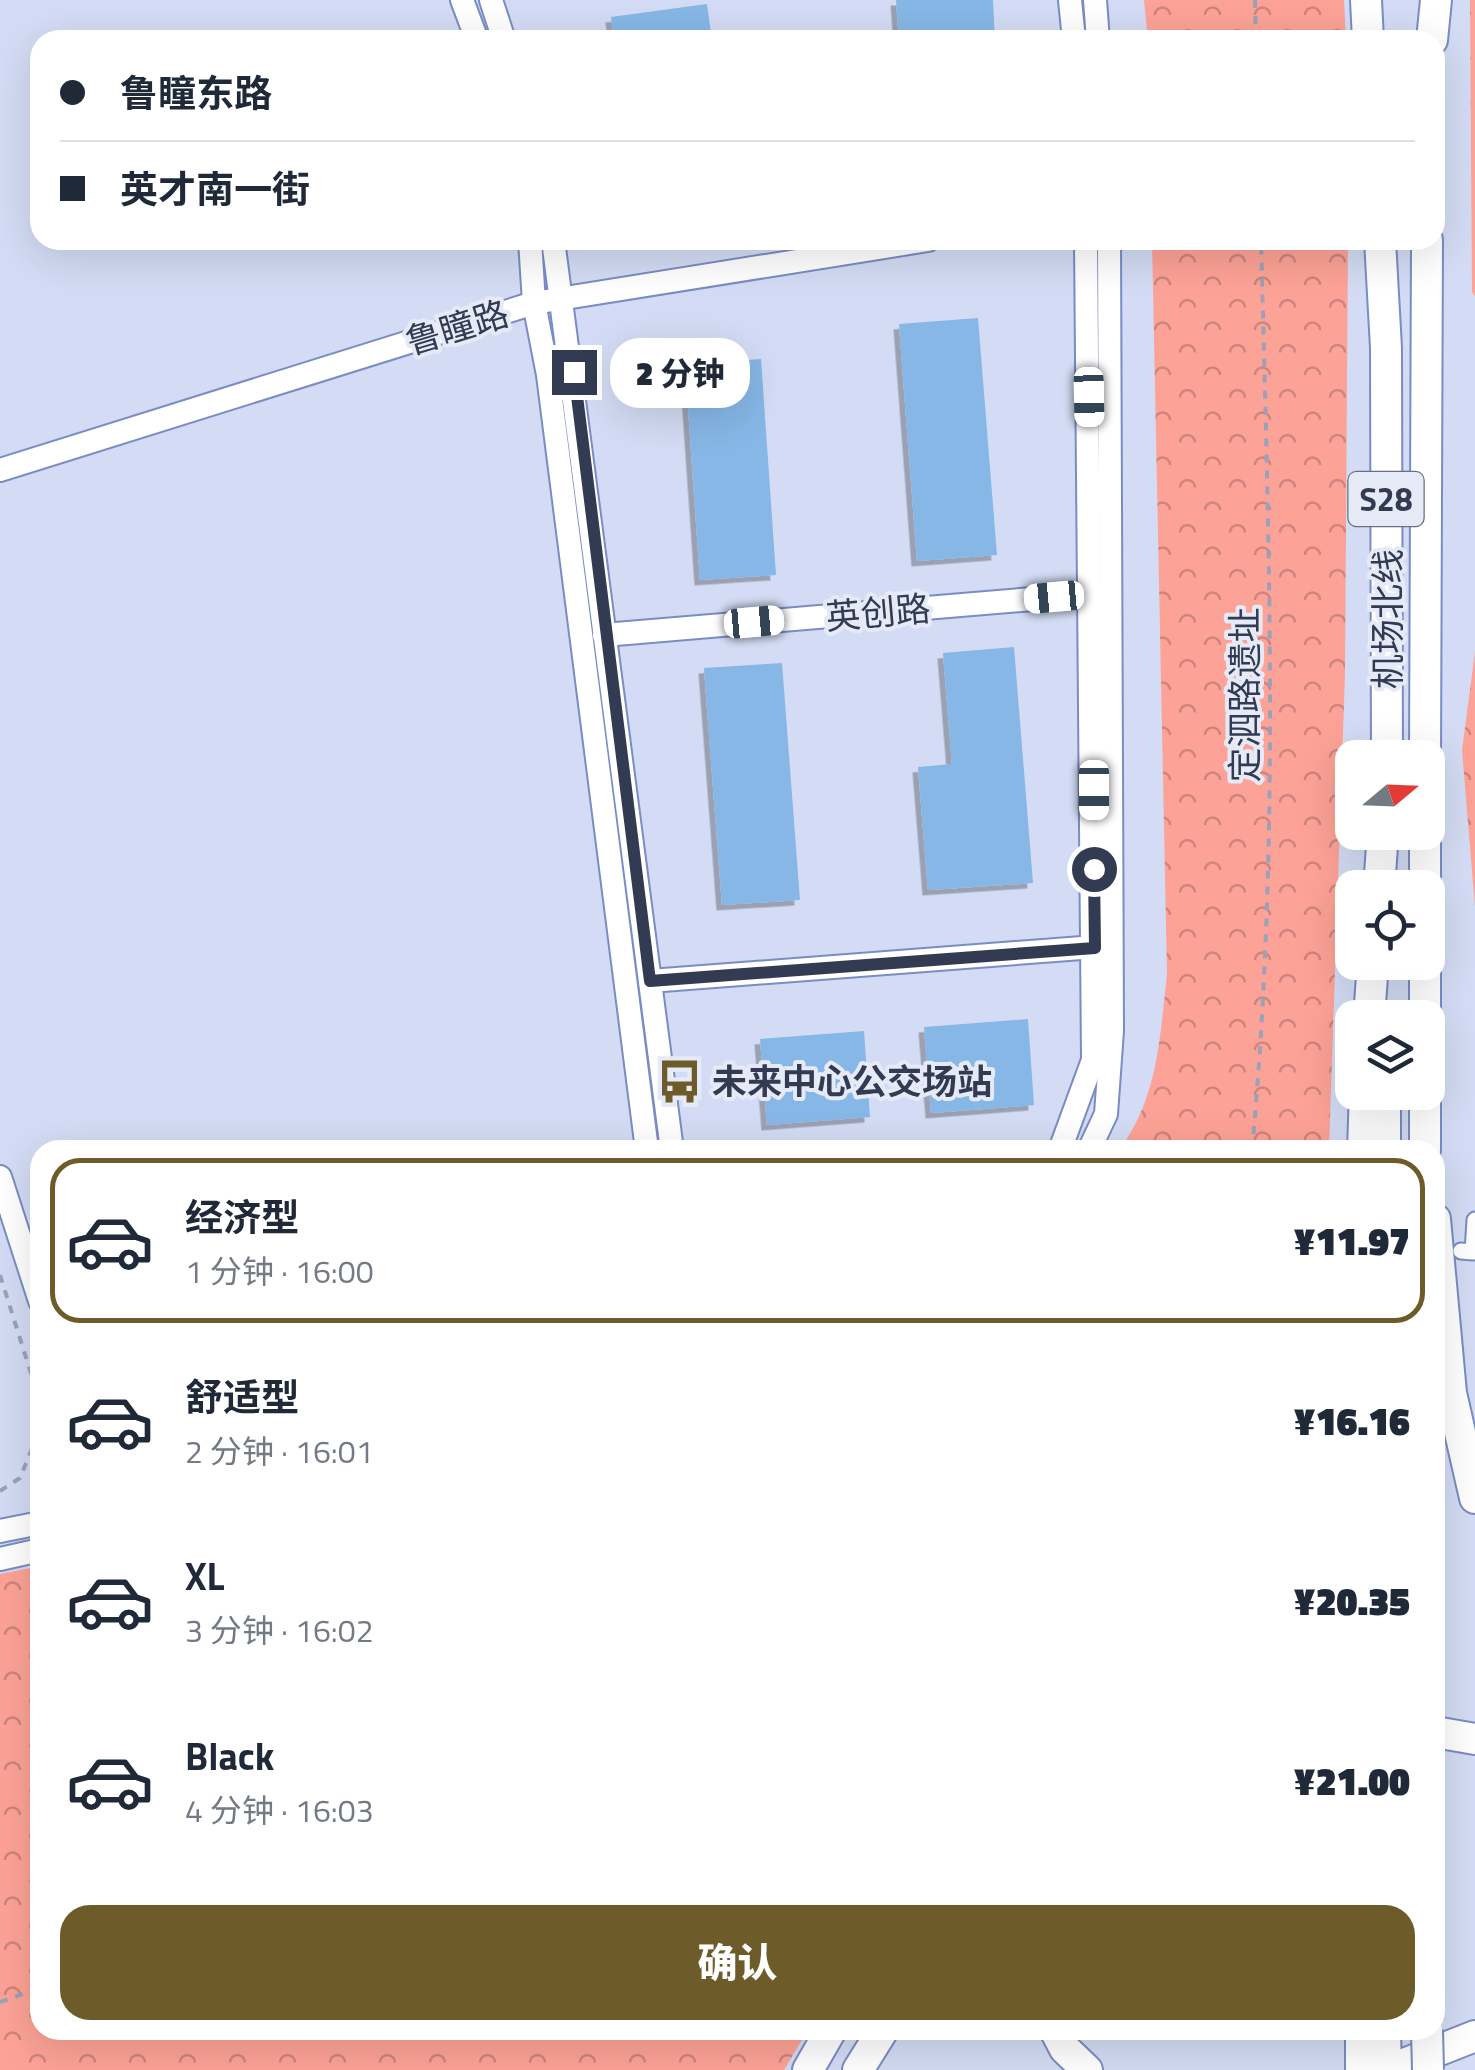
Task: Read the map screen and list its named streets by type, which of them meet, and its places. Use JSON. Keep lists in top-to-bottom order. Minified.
{"streets":{"highway":["S28","机场北线"],"main road":["鲁瞳路","英创路"],"path":["定泗路遗址"]},"places":{"bus stop":["未来中心公交场站"]},"north":"right","page":{"banner":["鲁瞳东路","英才南一街"],"bubble":"2 分钟","list":[{"name":"经济型","note":"1 分钟 · 16:00","value":"¥11.97"},{"name":"舒适型","note":"2 分钟 · 16:01","value":"¥16.16"},{"name":"XL","note":"3 分钟 · 16:02","value":"¥20.35"},{"name":"Black","note":"4 分钟 · 16:03","value":"¥21.00"}],"buttons":"确认"}}
